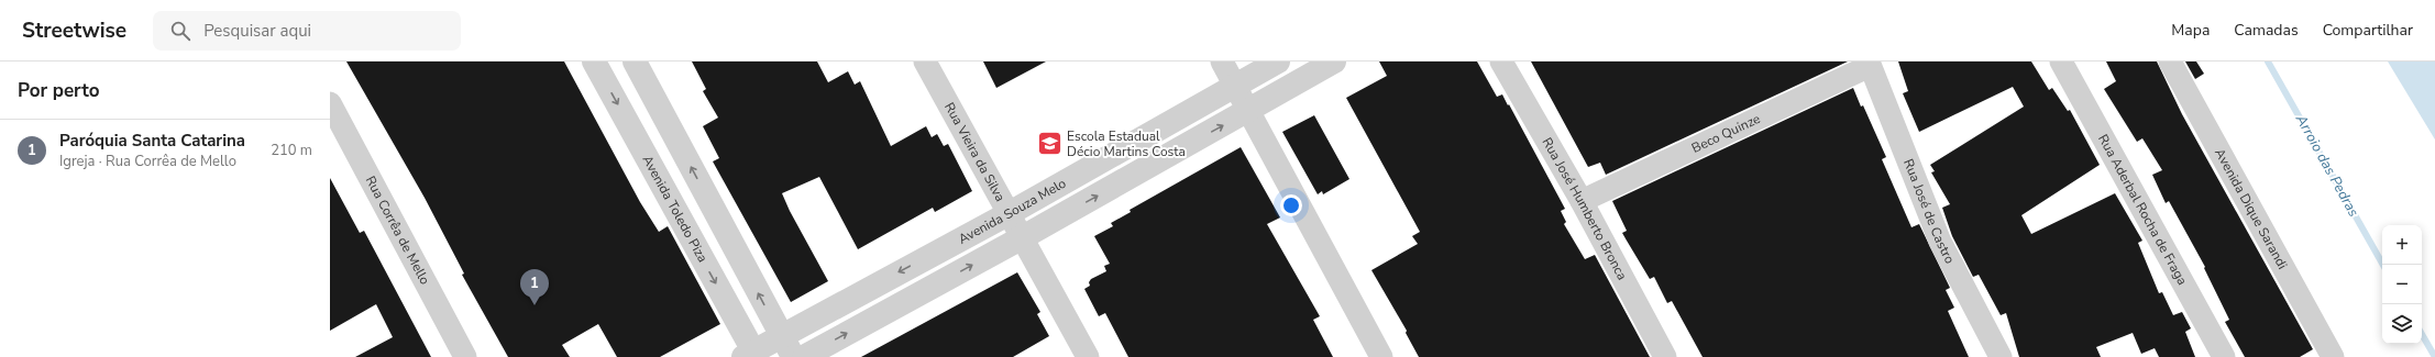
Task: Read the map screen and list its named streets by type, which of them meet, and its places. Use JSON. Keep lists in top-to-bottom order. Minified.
{"streets":{"street":["Beco Quinze","Rua Vieira da Silva","Rua José Humberto Bronca","Rua Aderbal Rocha de Fraga","Avenida Dique Sarandi","Avenida Toledo Piza","Avenida Souza Melo","Rua José de Castro","Rua Corrêa de Mello"]},"crossings":[["Beco Quinze","Rua José Humberto Bronca"],["Beco Quinze","Rua José de Castro"],["Rua Vieira da Silva","Avenida Souza Melo"],["Avenida Toledo Piza","Avenida Souza Melo"]],"water":["Arroio das Pedras"],"places":{"school or university":["Escola Estadual Décio Martins Costa"]},"page":{"header":"Streetwise","search":"Pesquisar aqui","nav":["Mapa","Camadas","Compartilhar"],"heading":"Por perto","list":[{"mark":"1","name":"Paróquia Santa Catarina","note":"Igreja · Rua Corrêa de Mello","value":"210 m"}],"map_buttons":["+","−"],"pins":"1"}}
